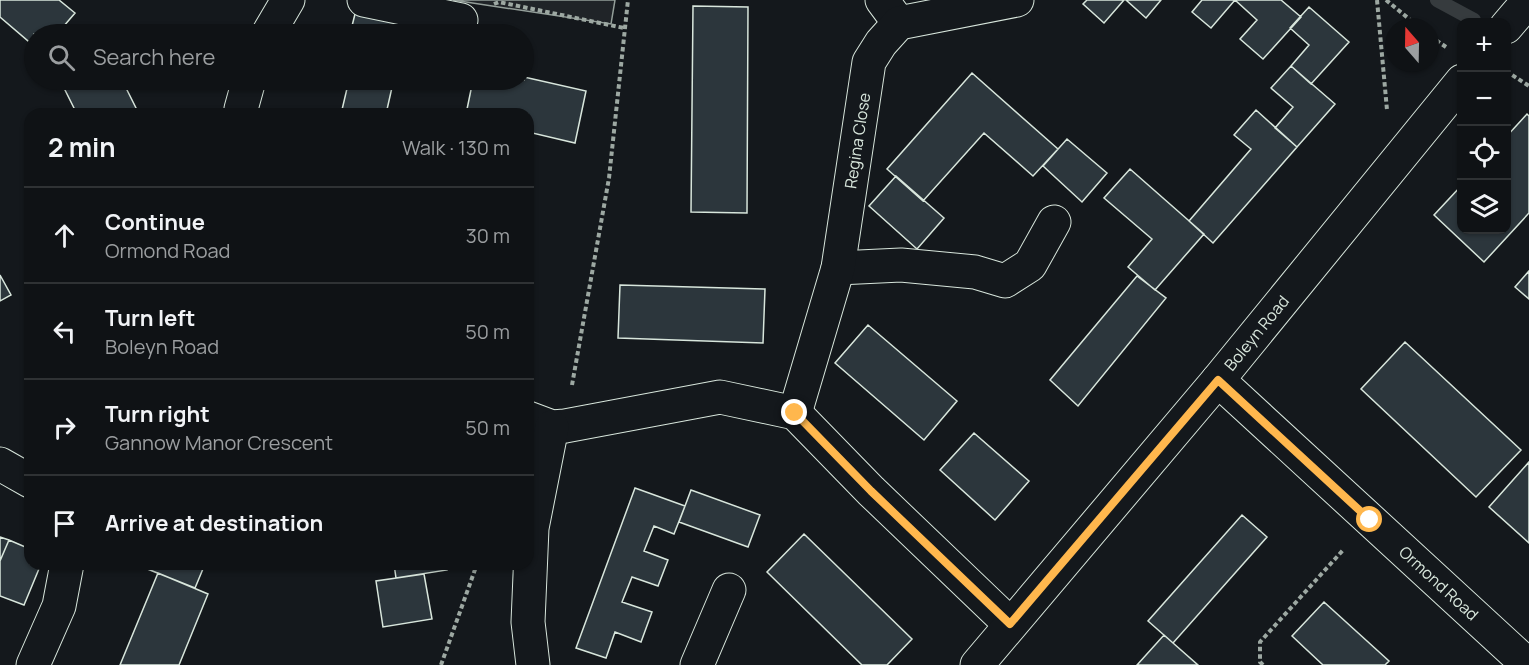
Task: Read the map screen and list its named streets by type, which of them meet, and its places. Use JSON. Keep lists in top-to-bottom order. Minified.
{"streets":{"street":["Regina Close","Boleyn Road","Ormond Road"]},"crossings":[["Boleyn Road","Ormond Road"]],"north":"top","page":{"map_buttons":["+","−"],"search":"Search here","heading":["2 min","Walk · 130 m"],"list":[["Continue","Ormond Road","30 m"],["Turn left","Boleyn Road","50 m"],["Turn right","Gannow Manor Crescent","50 m"],"Arrive at destination"]}}
